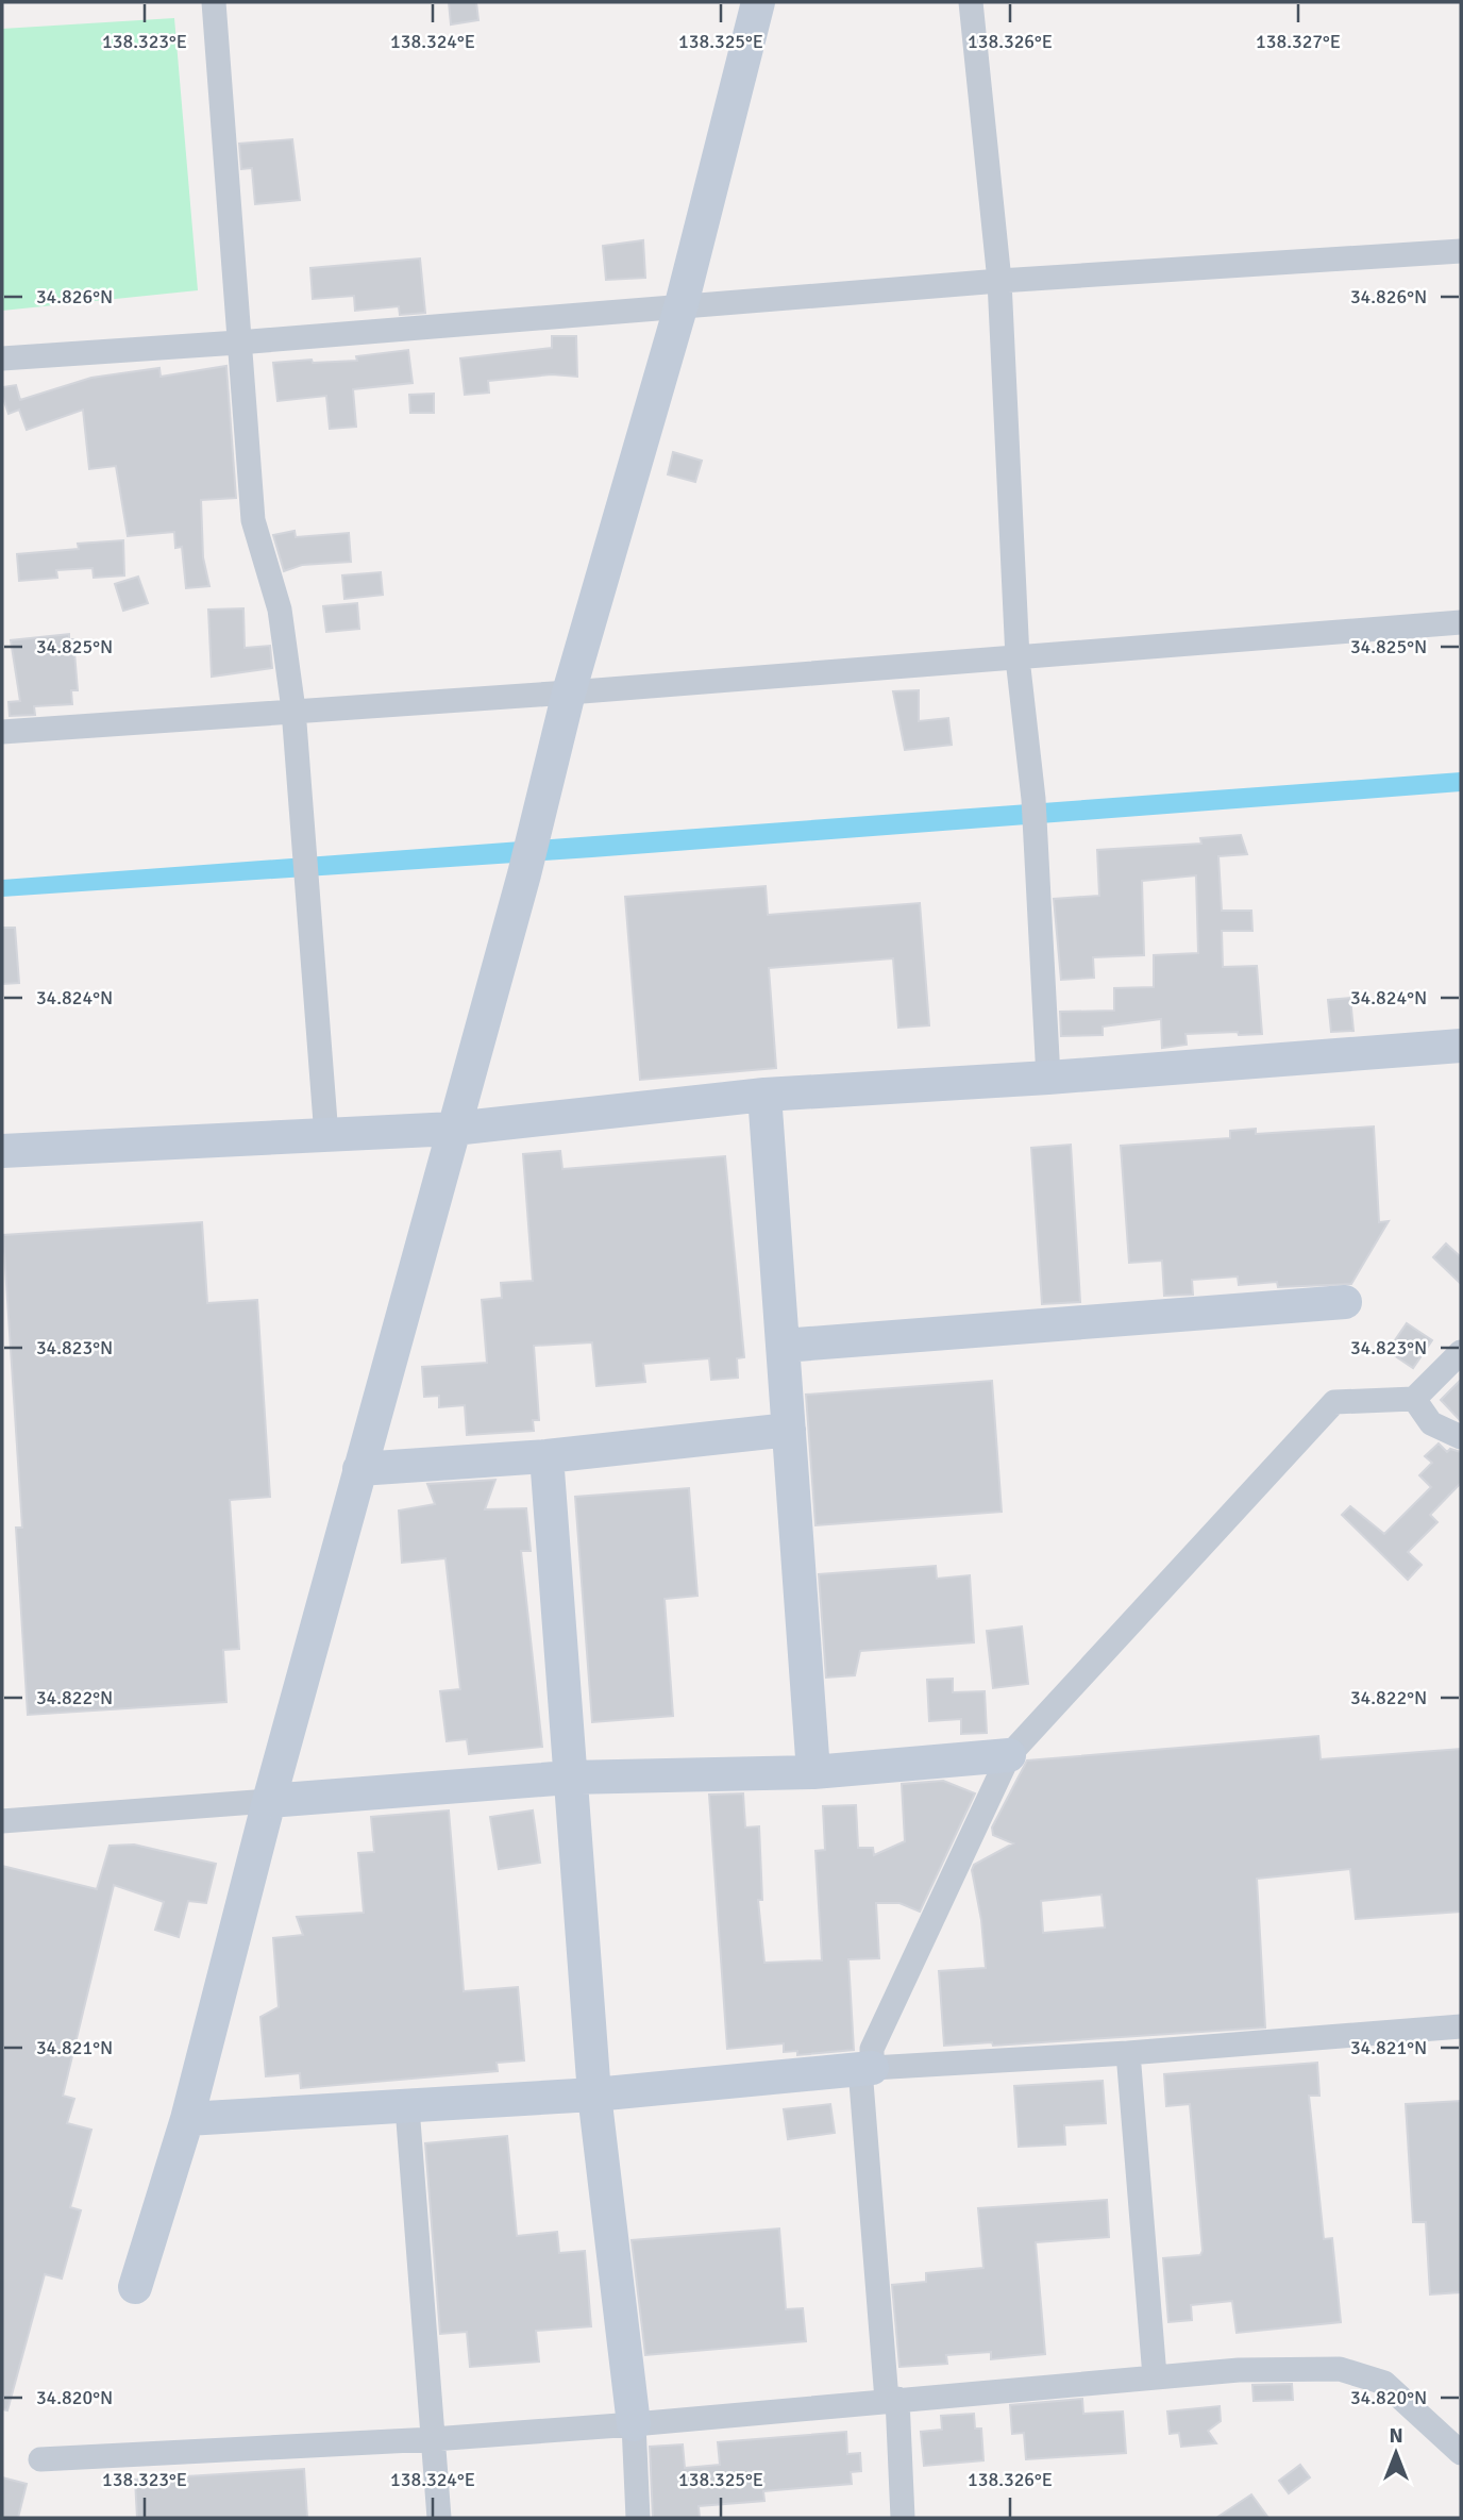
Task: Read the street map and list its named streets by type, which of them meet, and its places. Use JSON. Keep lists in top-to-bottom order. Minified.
{"north":"top","coordinates":["138.323°E","138.324°E","138.325°E","138.326°E","138.327°E","34.826°N","34.825°N","34.824°N","34.823°N","34.822°N","34.821°N","34.820°N"]}
